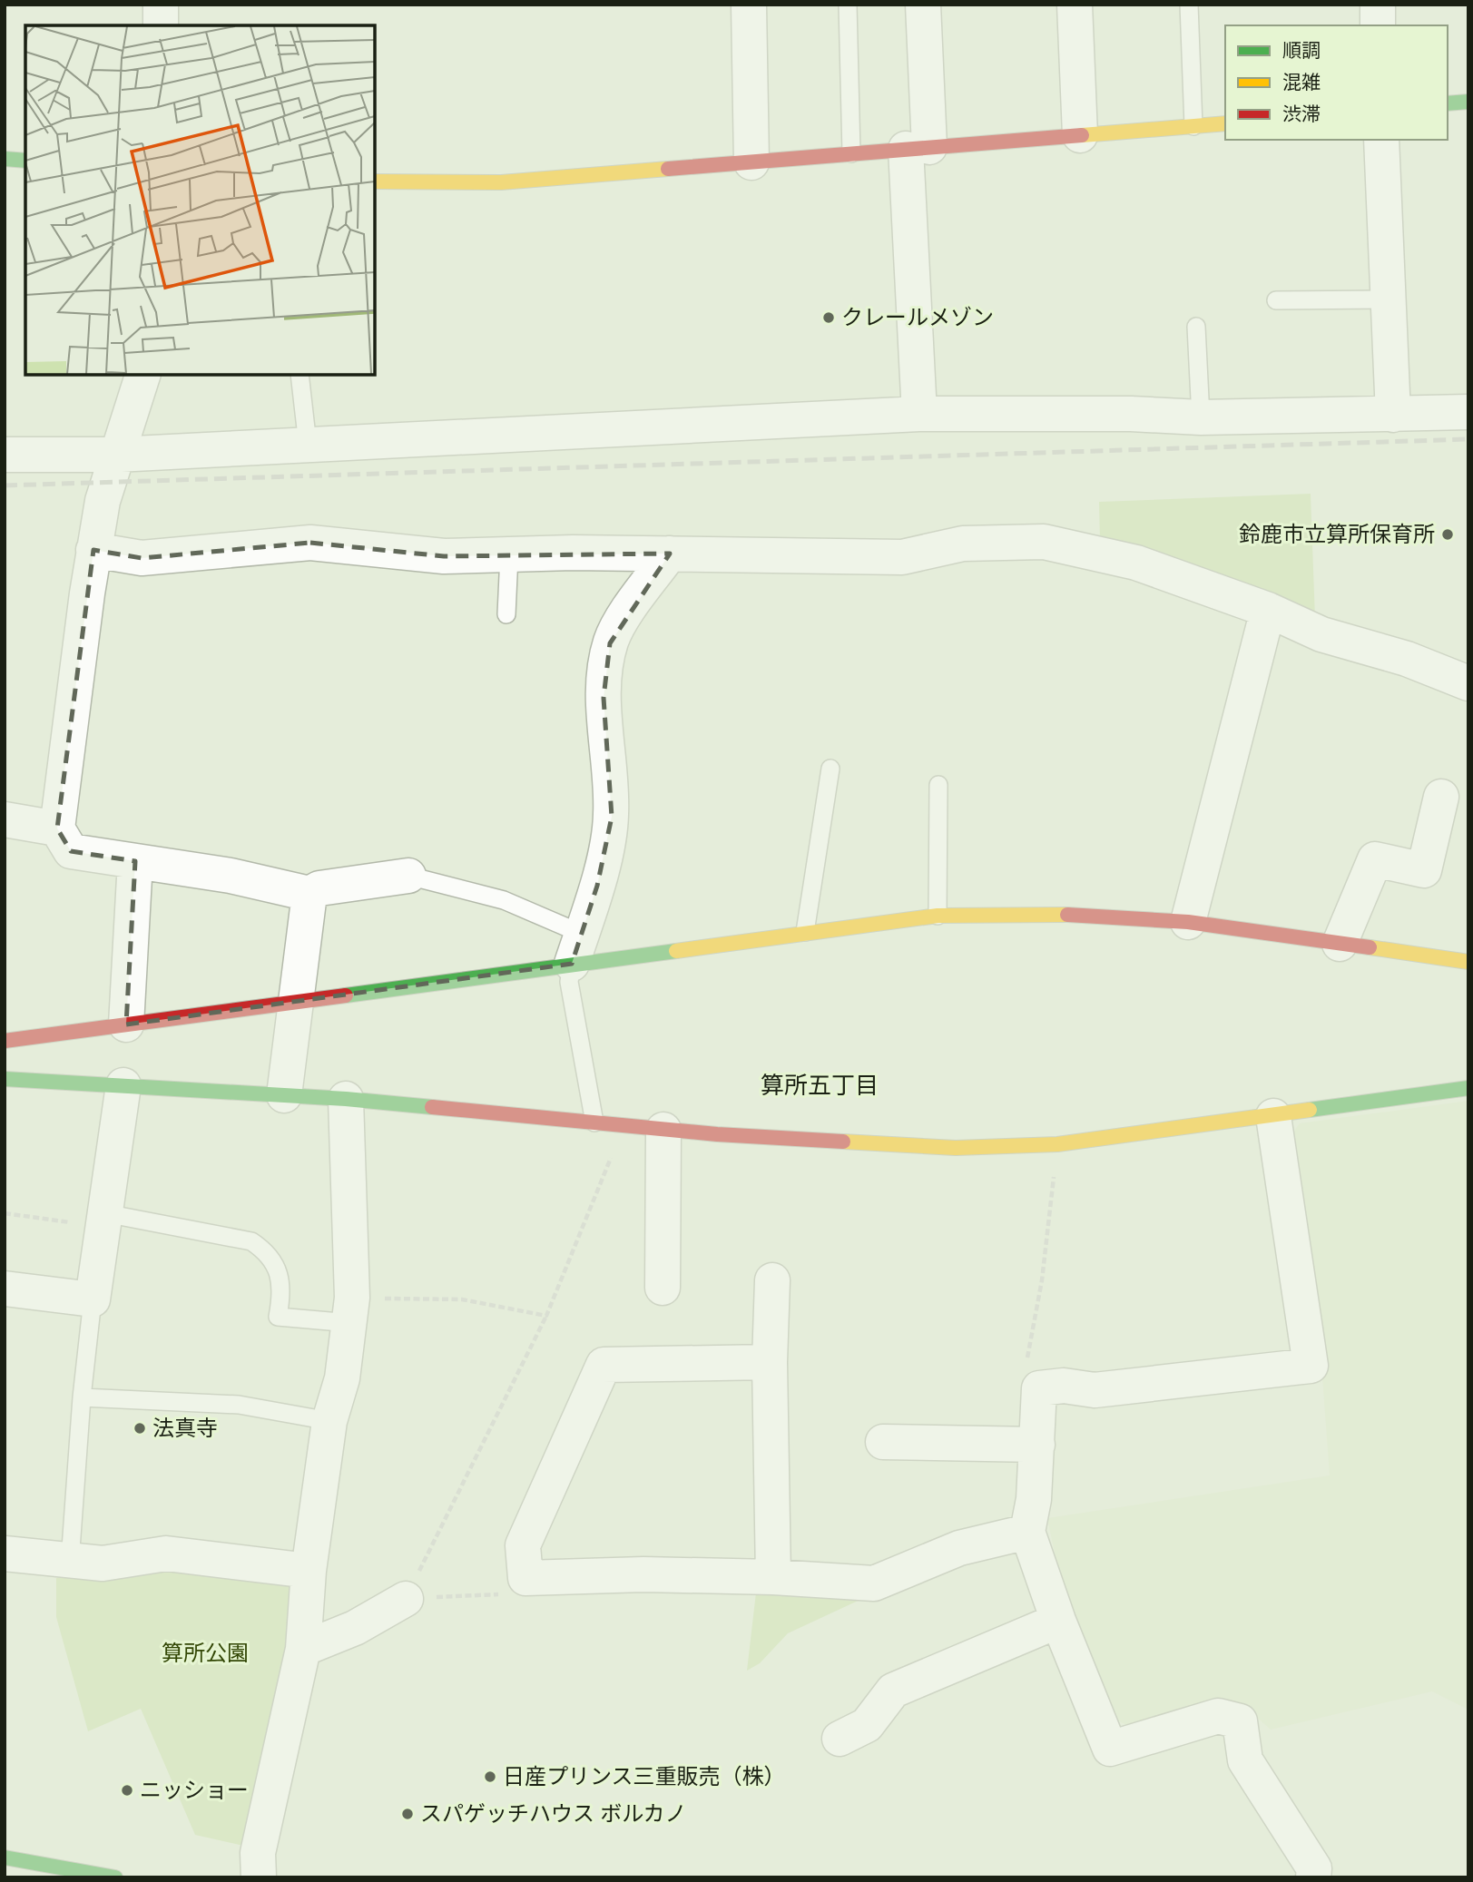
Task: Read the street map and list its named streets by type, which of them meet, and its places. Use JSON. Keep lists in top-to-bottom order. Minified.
{"districts":["算所五丁目"],"parks":["算所公園"],"places":["クレールメゾン","鈴鹿市立算所保育所","法真寺","日産プリンス三重販売（株）","ニッショー","スパゲッチハウス ボルカノ"],"legend":["順調","混雑","渋滞"]}
